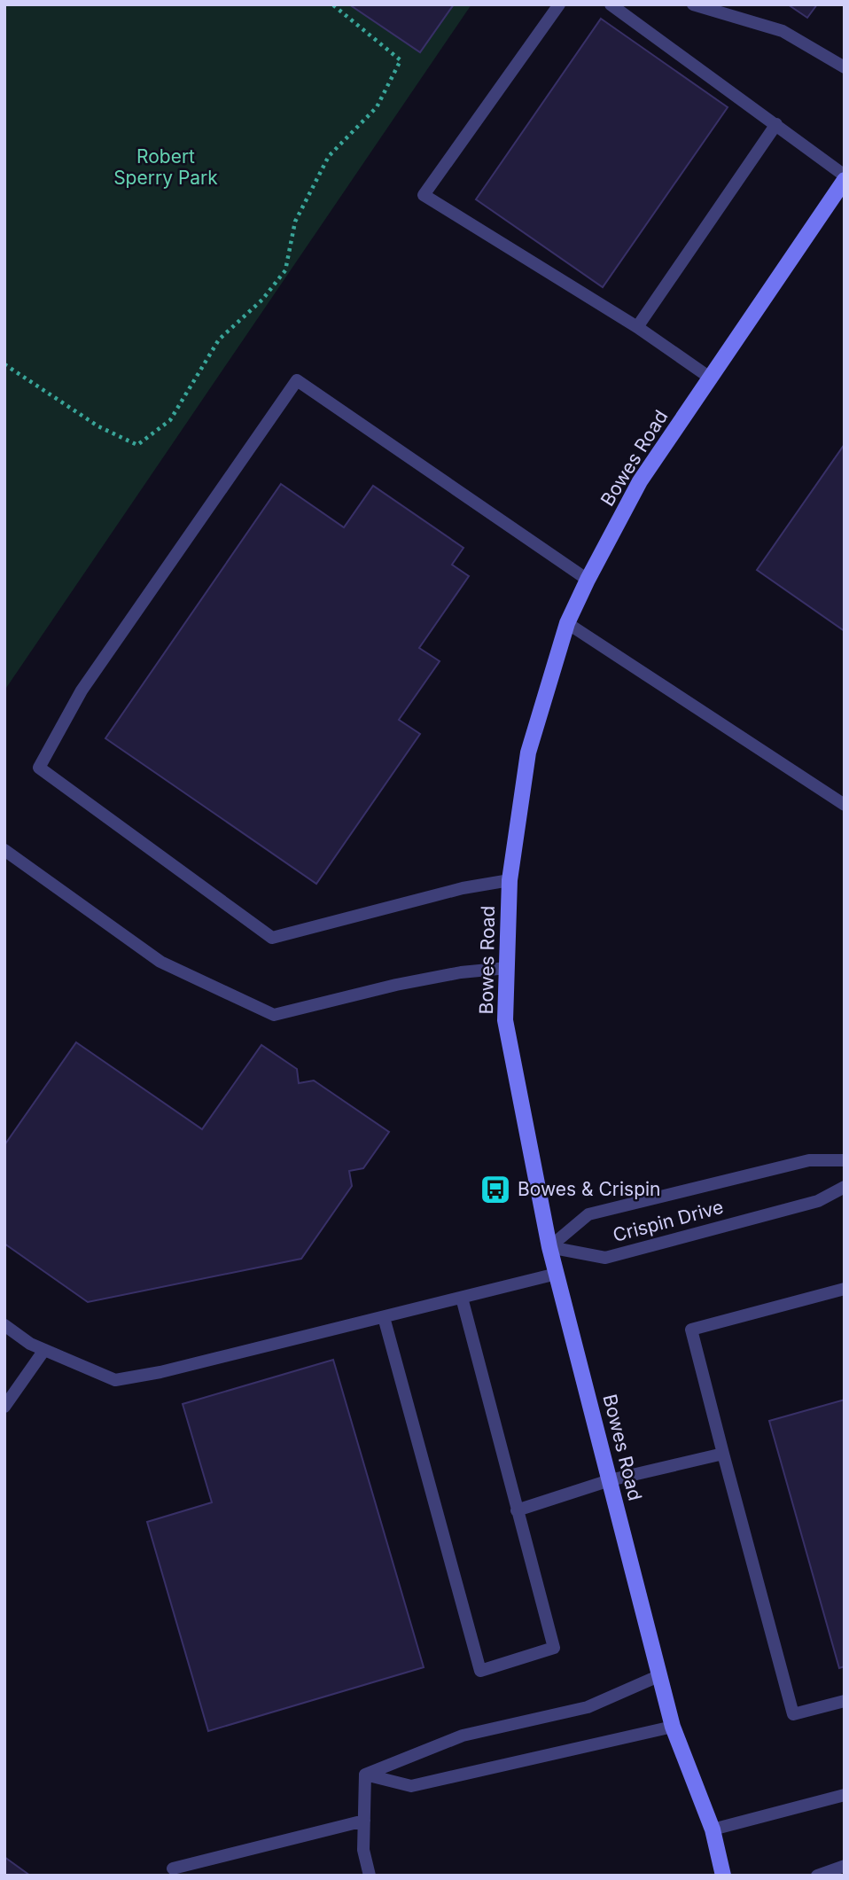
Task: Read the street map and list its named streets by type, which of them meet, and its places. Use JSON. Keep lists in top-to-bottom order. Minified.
{"streets":{"main road":["Bowes Road"],"lane":["Crispin Drive"]},"crossings":[["Bowes Road","Crispin Drive"]],"parks":["Robert Sperry Park"],"places":{"bus stop":["Bowes & Crispin"]}}
